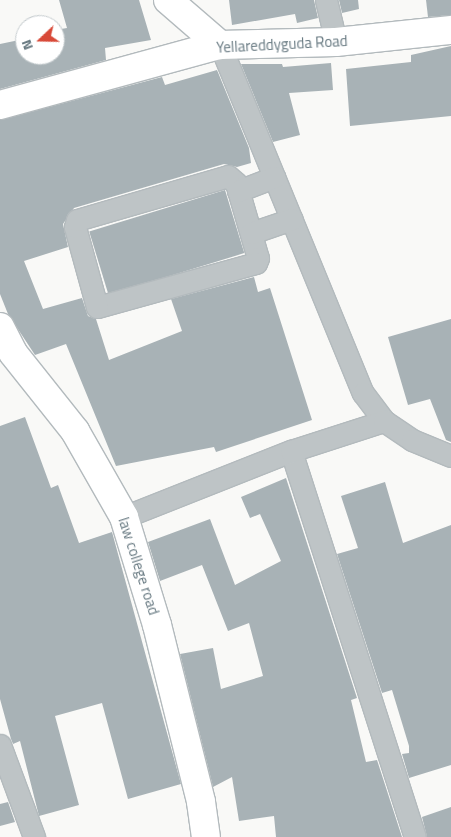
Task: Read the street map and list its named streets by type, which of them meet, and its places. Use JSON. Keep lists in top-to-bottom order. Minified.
{"streets":{"street":["Yellareddyguda Road","law college road"]},"north":"left"}
